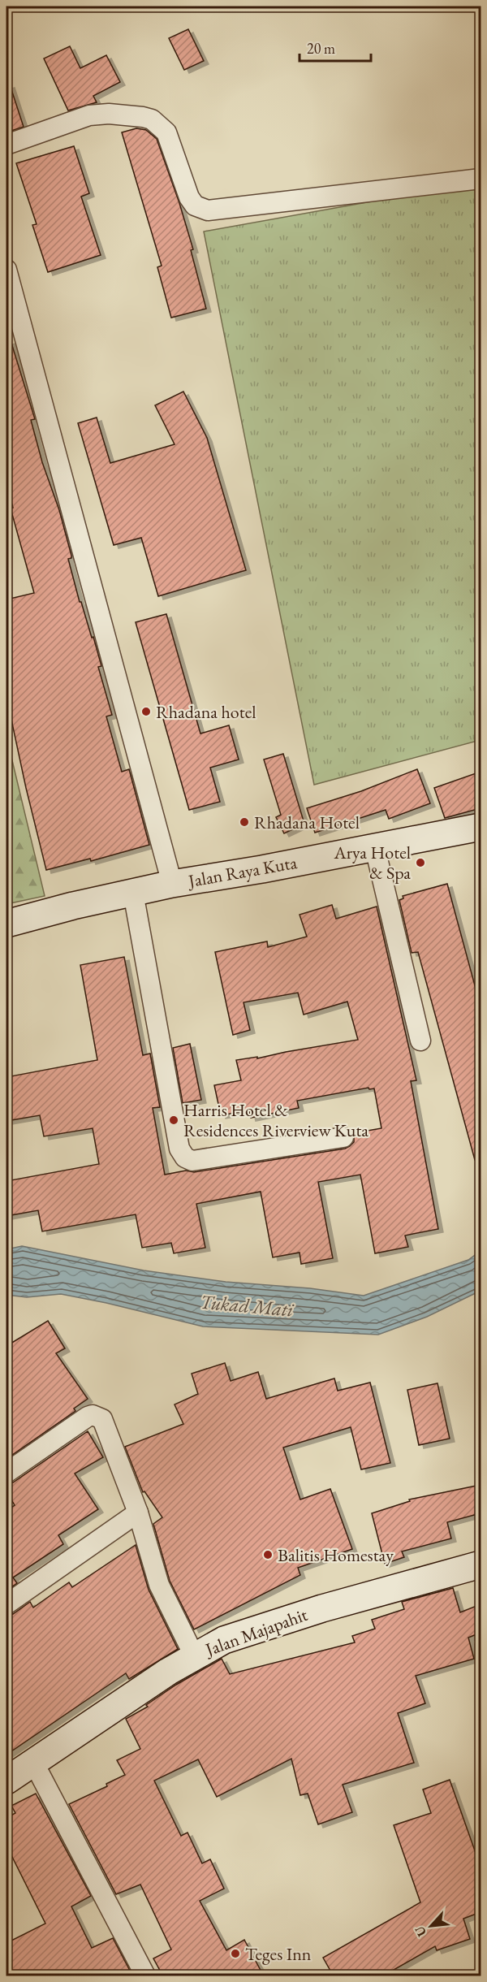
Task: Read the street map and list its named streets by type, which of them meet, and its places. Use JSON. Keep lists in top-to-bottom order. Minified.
{"streets":{"street":["Jalan Raya Kuta","Jalan Majapahit"]},"water":["Tukad Mati"],"places":["Rhadana hotel","Rhadana Hotel","Arya Hotel & Spa","Harris Hotel & Residences Riverview Kuta","Balitis Homestay","Teges Inn"],"scale_bar":"20 m","north":"bottom left"}
